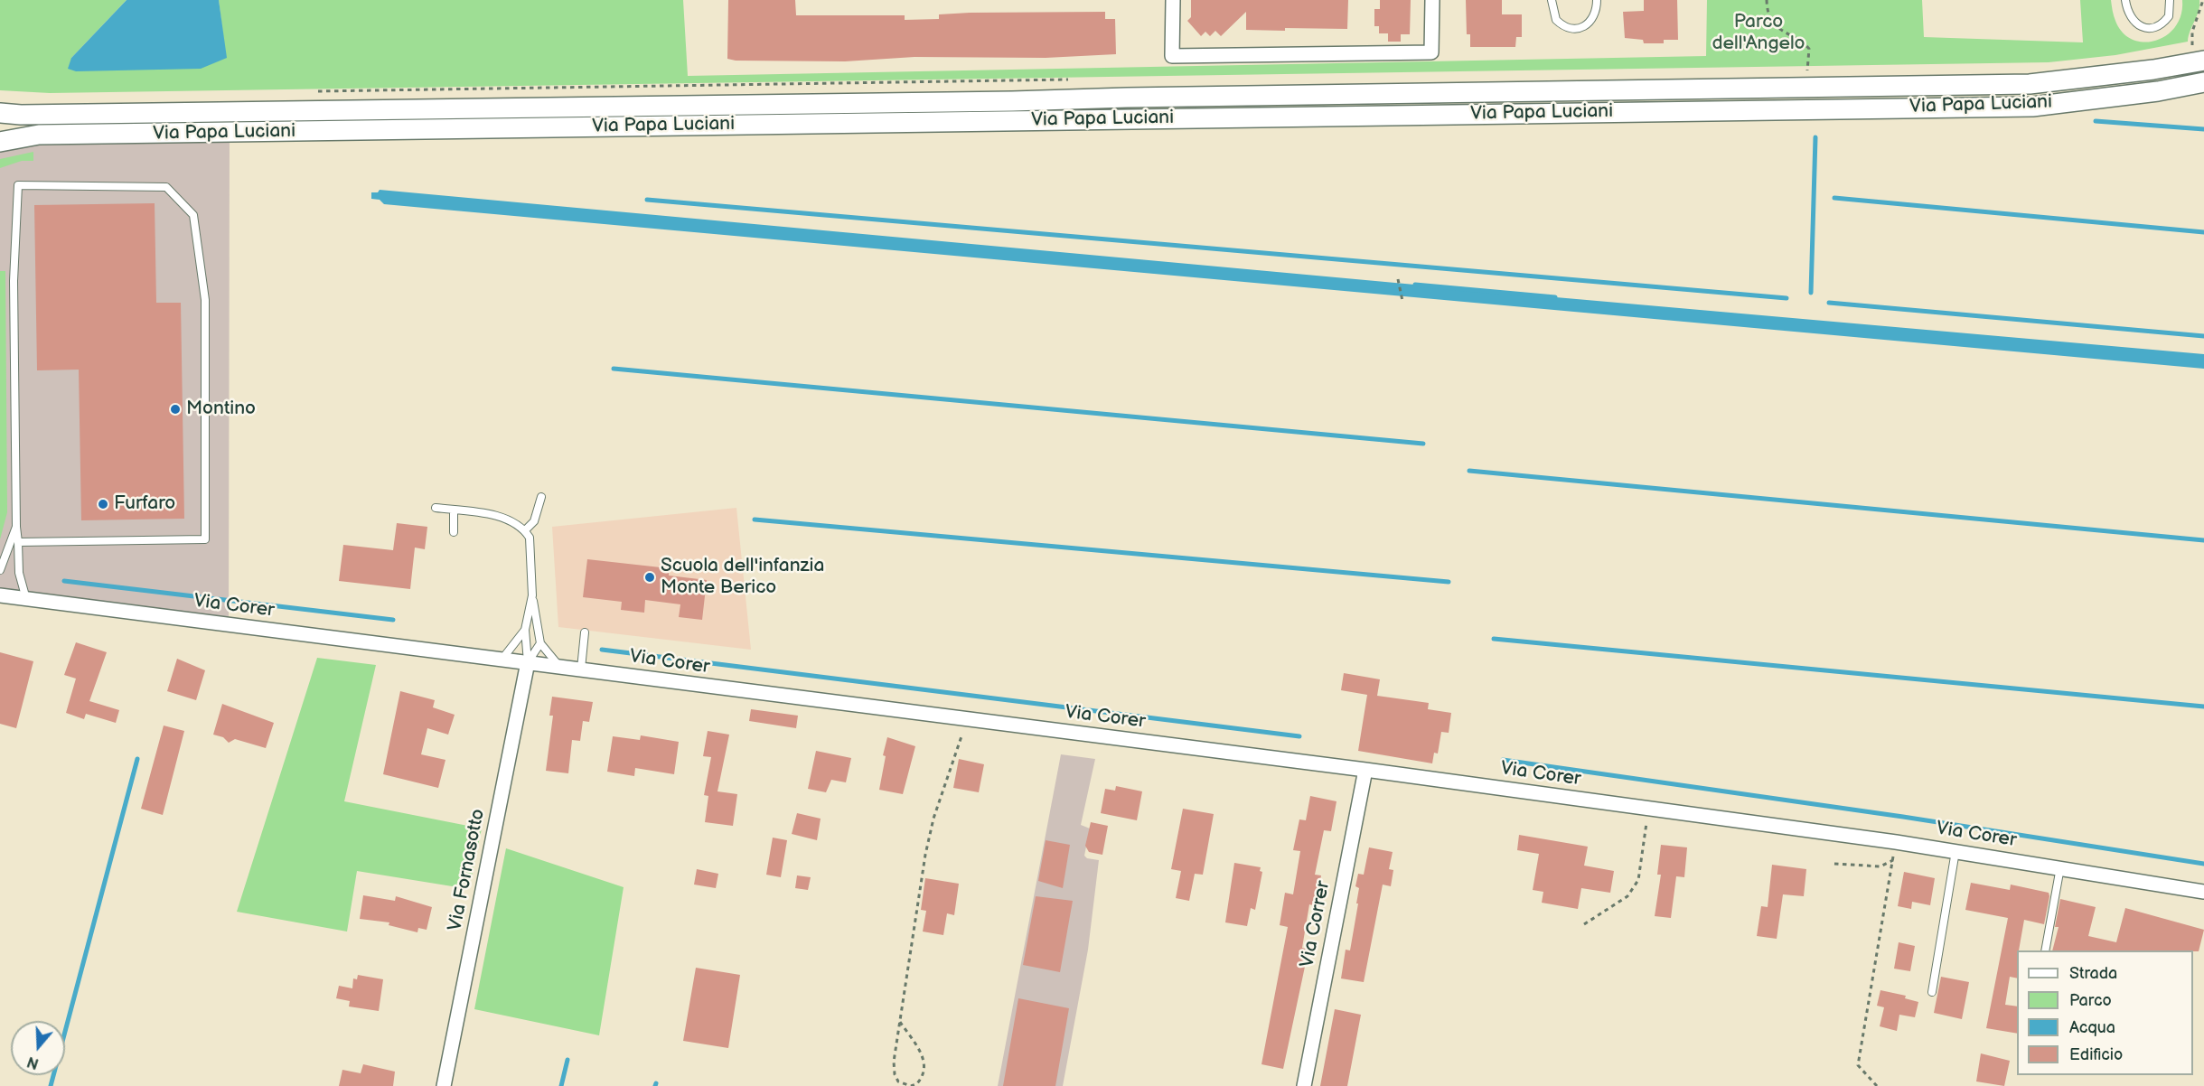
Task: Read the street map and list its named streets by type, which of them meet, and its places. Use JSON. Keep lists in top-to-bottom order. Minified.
{"streets":{"main road":["Via Papa Luciani"],"street":["Via Corer","Via Fornasotto","Via Correr"]},"crossings":[["Via Corer","Via Fornasotto"],["Via Corer","Via Correr"]],"parks":["Parco dell'Angelo"],"places":["Montino","Furfaro","Scuola dell'infanzia Monte Berico"],"legend":["Strada","Parco","Acqua","Edificio"],"north":"bottom"}
